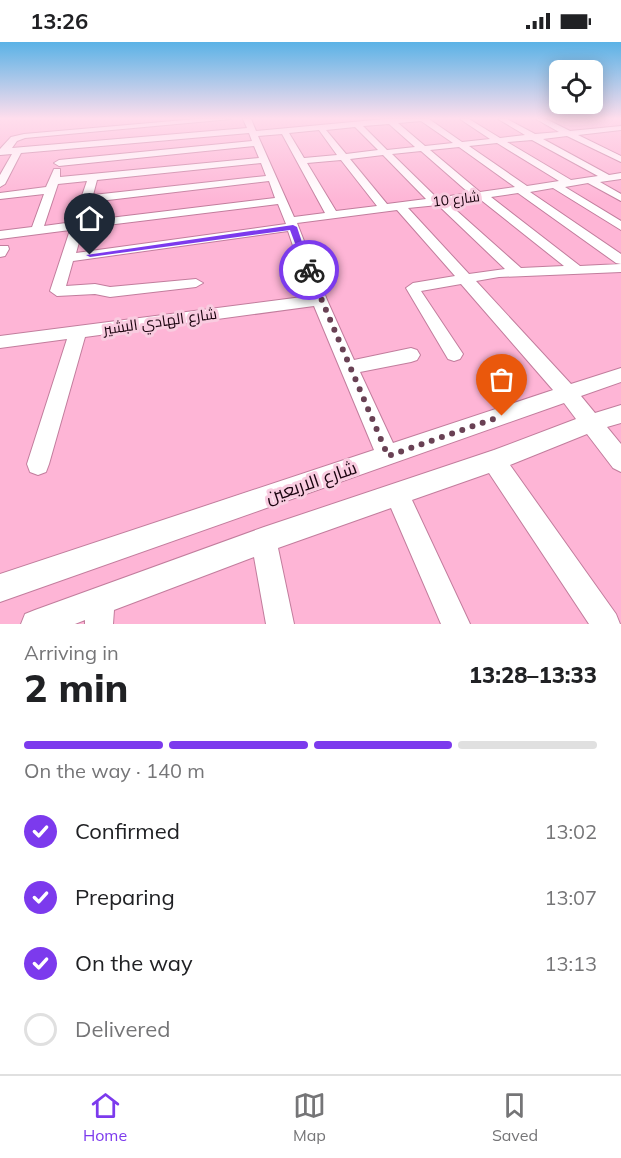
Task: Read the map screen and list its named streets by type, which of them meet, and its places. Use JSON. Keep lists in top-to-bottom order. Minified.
{"streets":{"street":["شارع 10","شارع الهادي البشير","شارع الاربعين"]},"page":{"status":"13:26","heading":["2 min","Arriving in","13:28–13:33"],"bar":"On the way · 140 m","list":[["Confirmed","13:02"],["Preparing","13:07"],["On the way","13:13"],"Delivered"],"tabs":["Home","Map","Saved"]}}
